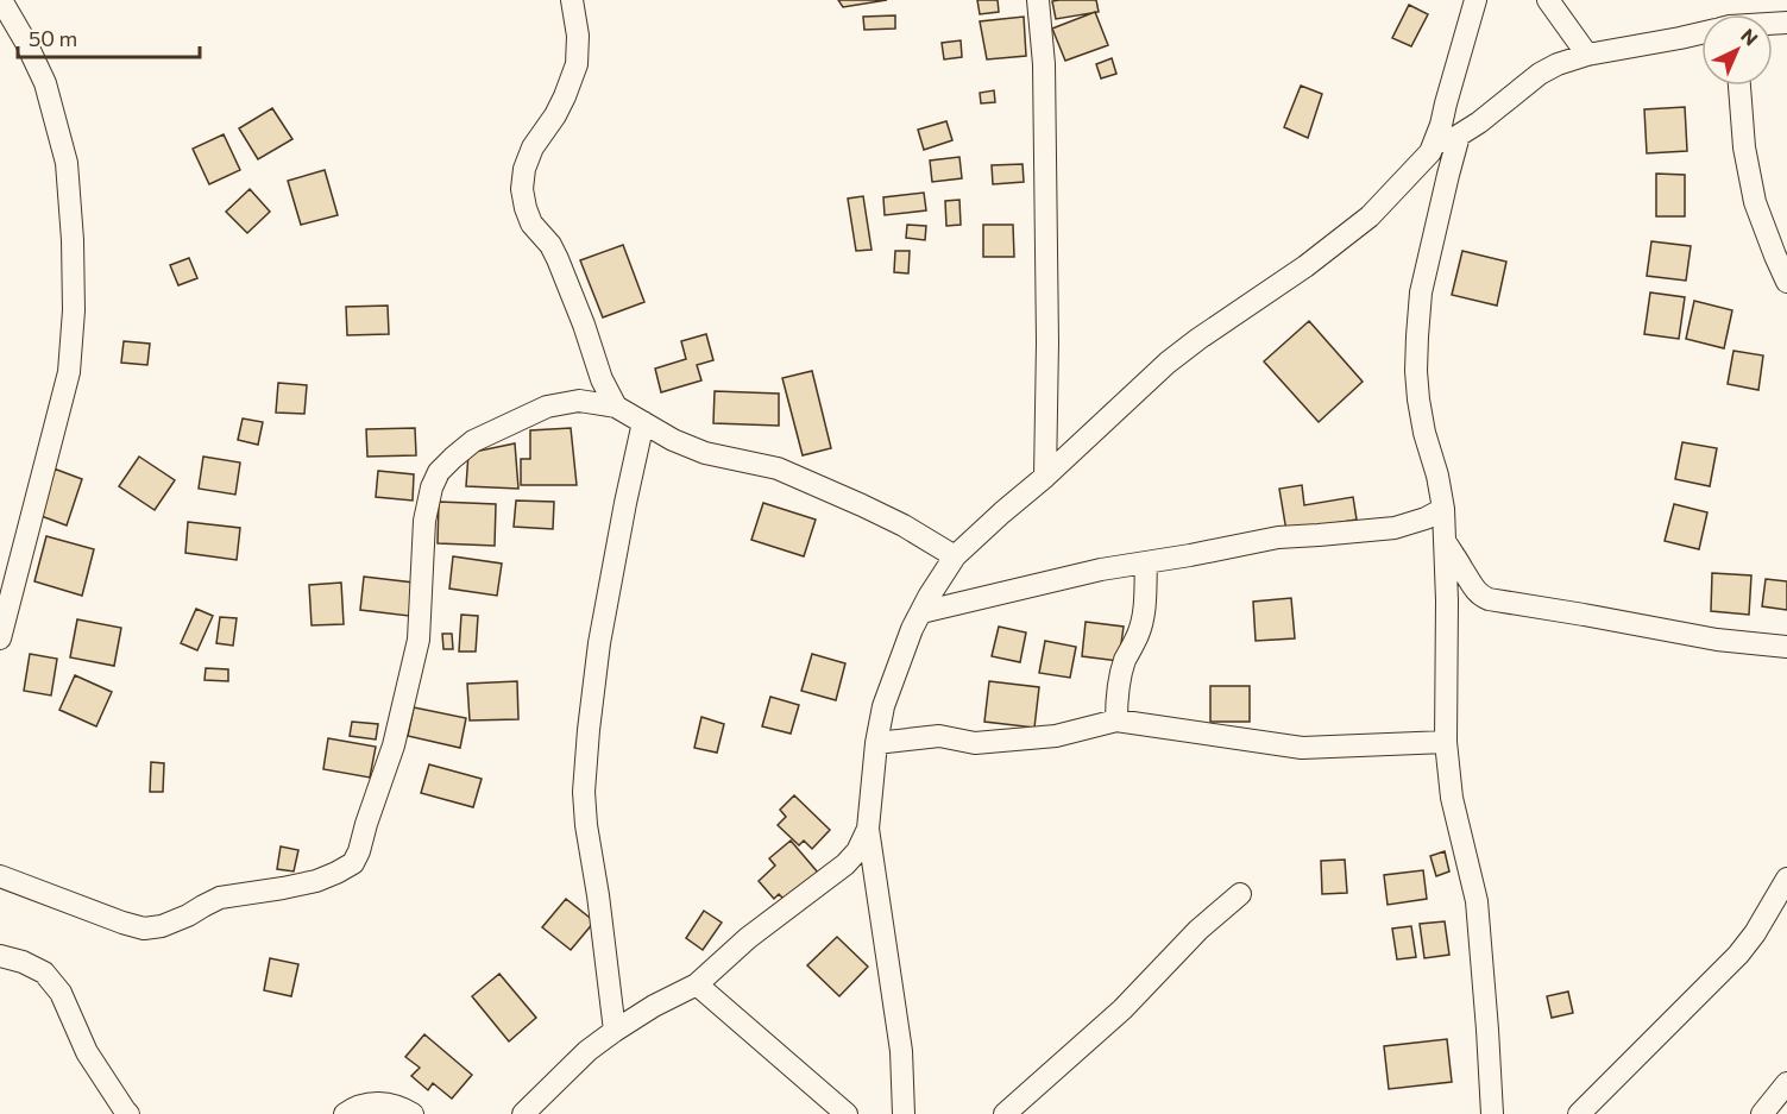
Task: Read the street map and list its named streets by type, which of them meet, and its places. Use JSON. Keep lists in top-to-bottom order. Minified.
{"scale_bar":"50 m","north":"top right"}
